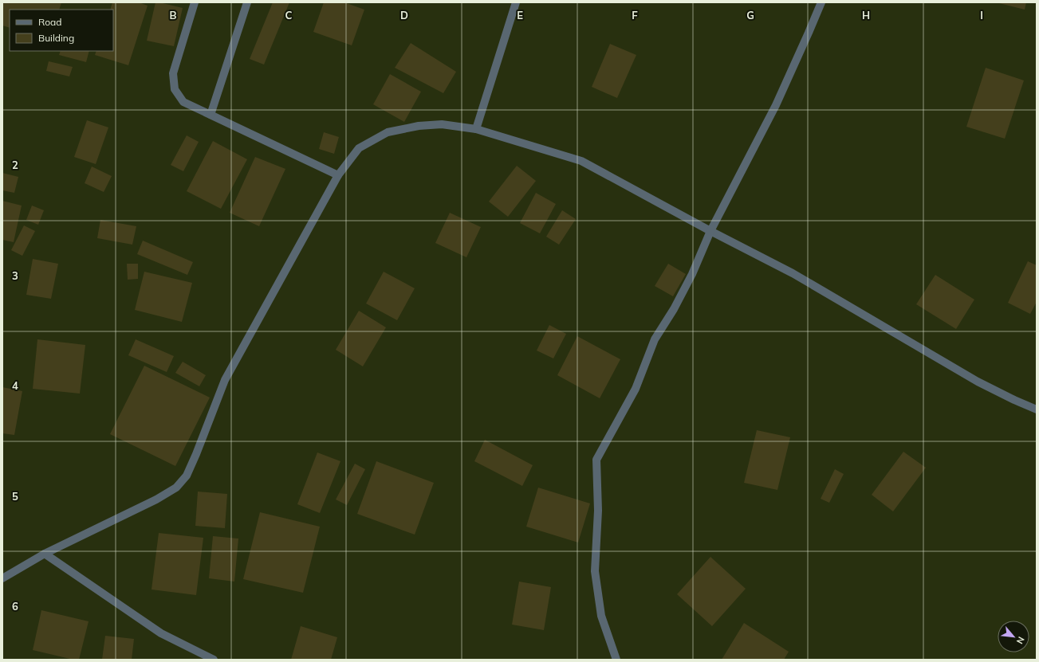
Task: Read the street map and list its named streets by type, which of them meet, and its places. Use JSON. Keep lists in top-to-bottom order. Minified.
{"legend":["Road","Building"],"north":"bottom right","grid":{"columns":["B","C","D","E","F","G","H","I"],"rows":["2","3","4","5","6"]}}
